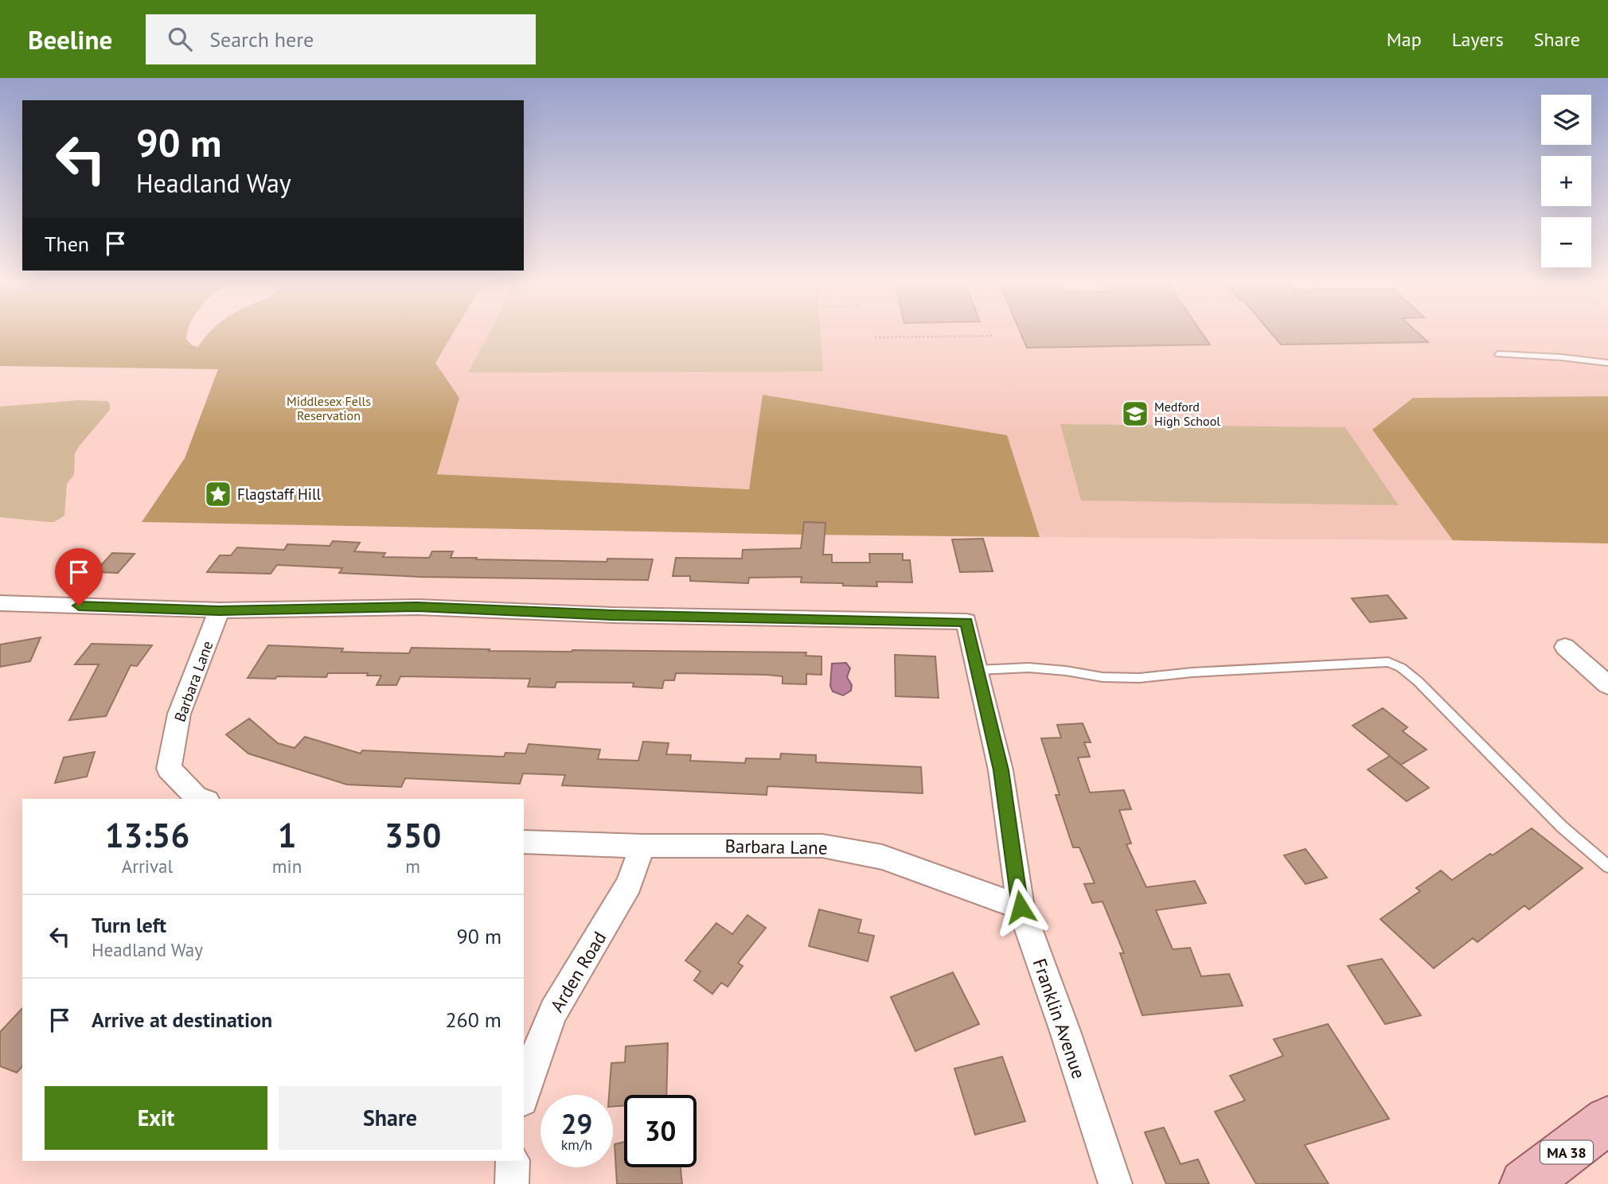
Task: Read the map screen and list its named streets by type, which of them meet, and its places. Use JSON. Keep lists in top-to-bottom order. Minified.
{"streets":{"main road":["MA 38"],"street":["Barbara Lane","Arden Road","Franklin Avenue"]},"crossings":[["Barbara Lane","Arden Road"],["Barbara Lane","Franklin Avenue"]],"parks":["Middlesex Fells Reservation"],"places":{"school or university":["Medford High School"],"place":["Flagstaff Hill"]},"page":{"header":"Beeline","search":"Search here","nav":["Map","Layers","Share"],"map_buttons":["+","−"],"turn":["90 m","Headland Way"],"then":"Then","eta":["13:56","Arrival","1","min","350","m"],"list":[{"name":"Turn left","note":"Headland Way","value":"90 m"},{"name":"Arrive at destination","value":"260 m"}],"buttons":["Exit","Share"],"speed":"29 km/h","limit":"30"}}
